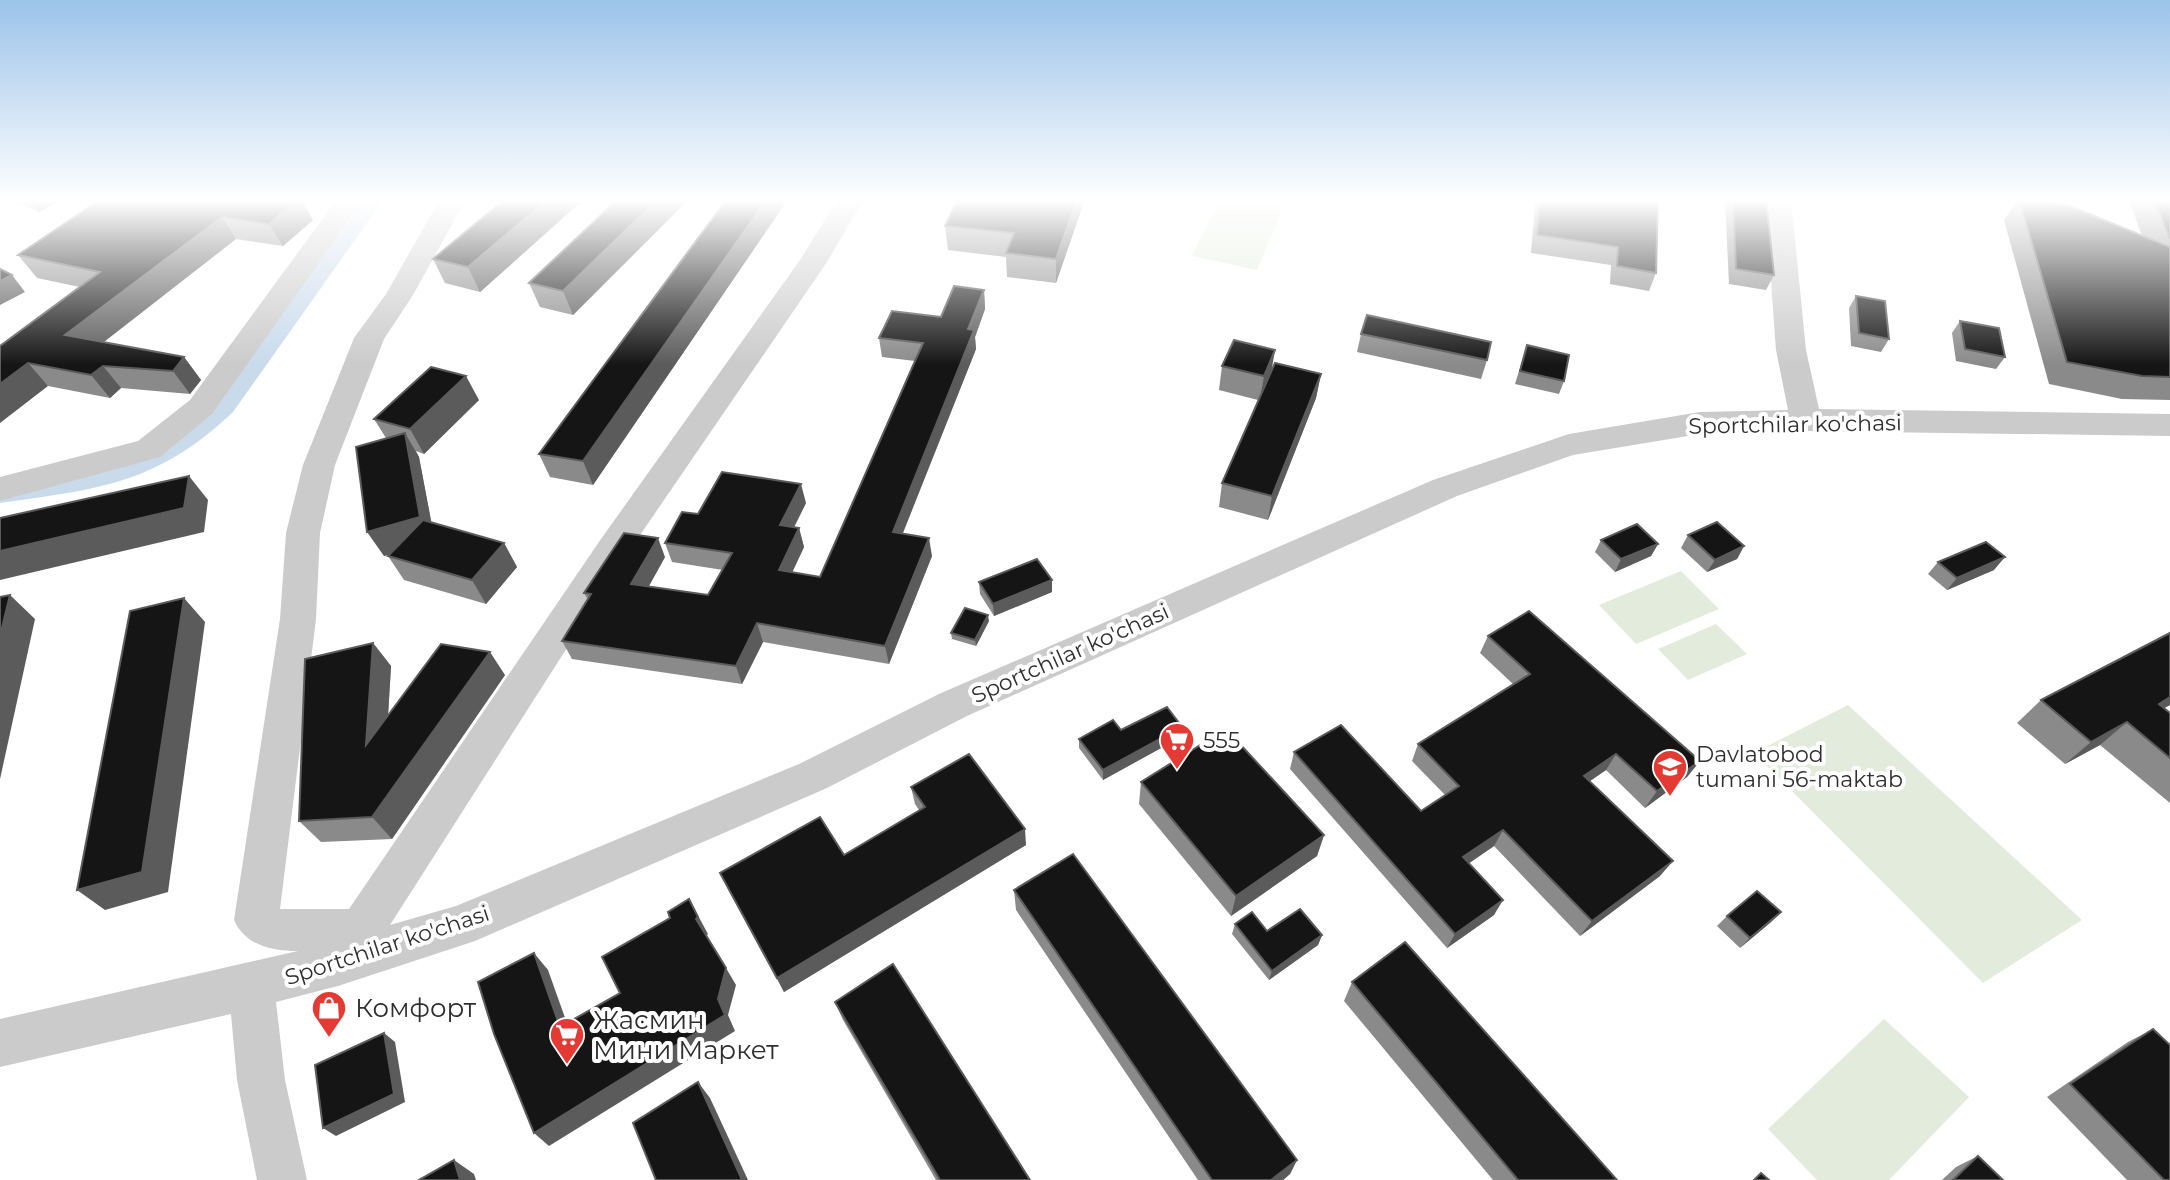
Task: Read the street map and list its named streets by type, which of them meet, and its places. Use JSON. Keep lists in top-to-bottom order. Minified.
{"streets":{"street":["Sportchilar ko'chasi"]},"places":{"supermarket":["555","Жасмин Мини Маркет"],"school or university":["Davlatobod tumani 56-maktab"],"shop":["Комфорт"]}}
